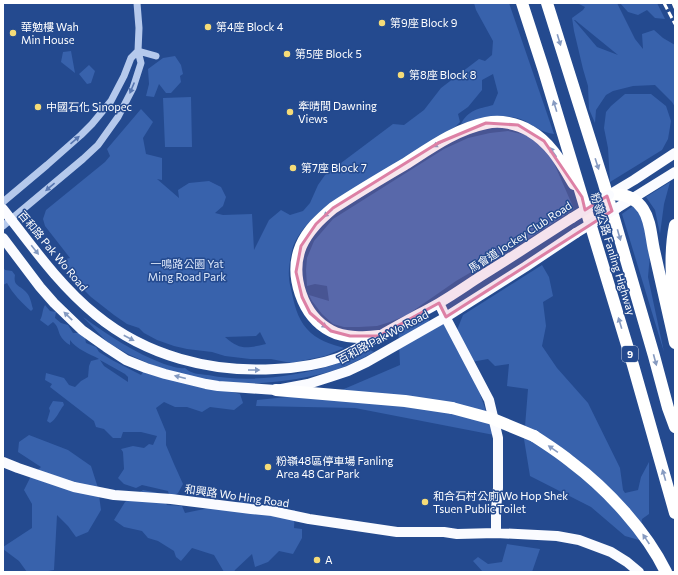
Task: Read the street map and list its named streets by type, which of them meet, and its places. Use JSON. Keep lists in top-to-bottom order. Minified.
{"streets":{"highway":["粉嶺公路 Fanling Highway","9"],"main road":["馬會道 Jockey Club Road","百和路 Pak Wo Road","和興路 Wo Hing Road"]},"crossings":[["馬會道 Jockey Club Road","百和路 Pak Wo Road"]],"parks":["一鳴路公園 Yat Ming Road Park"],"places":["第9座 Block 9","第4座 Block 4","華勉樓 Wah Min House","第5座 Block 5","第8座 Block 8","中國石化 Sinopec","牽晴間 Dawning Views","第7座 Block 7","粉嶺48區停車場 Fanling Area 48 Car Park","和合石村公廁 Wo Hop Shek Tsuen Public Toilet","A"]}
